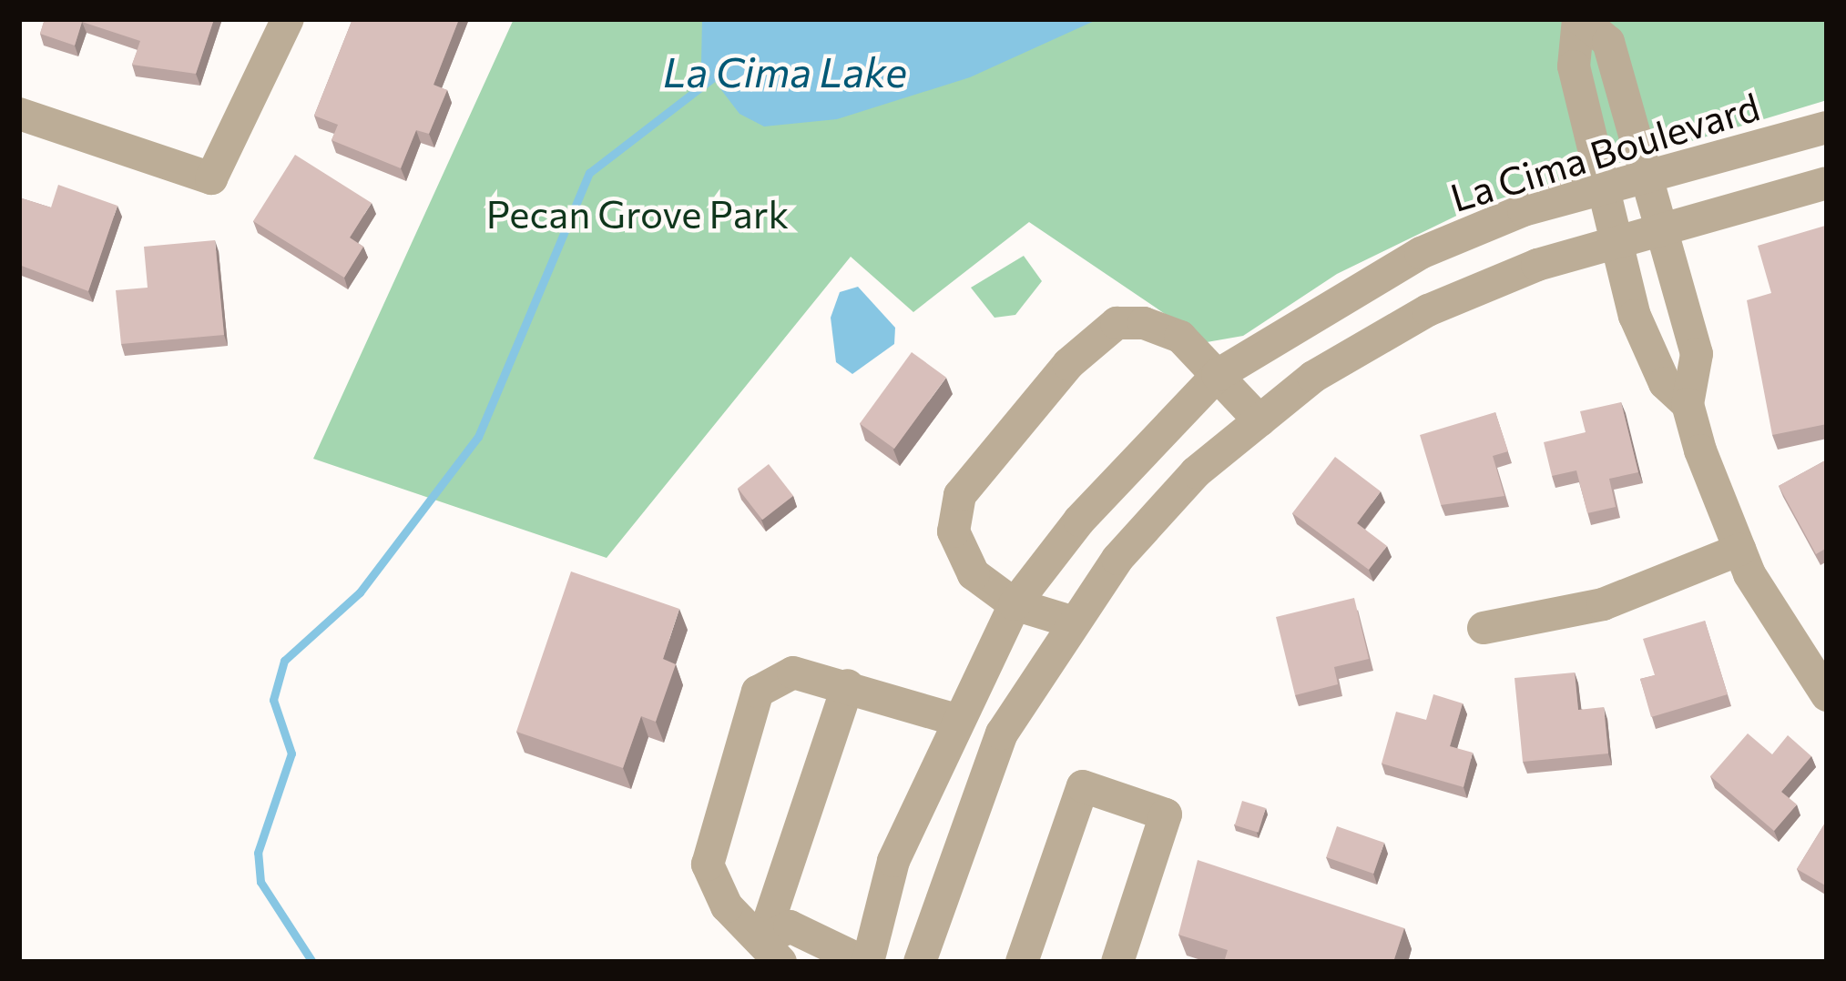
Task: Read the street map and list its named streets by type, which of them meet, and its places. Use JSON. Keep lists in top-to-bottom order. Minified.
{"streets":{"street":["La Cima Boulevard"]},"water":["La Cima Lake"],"parks":["Pecan Grove Park"]}
